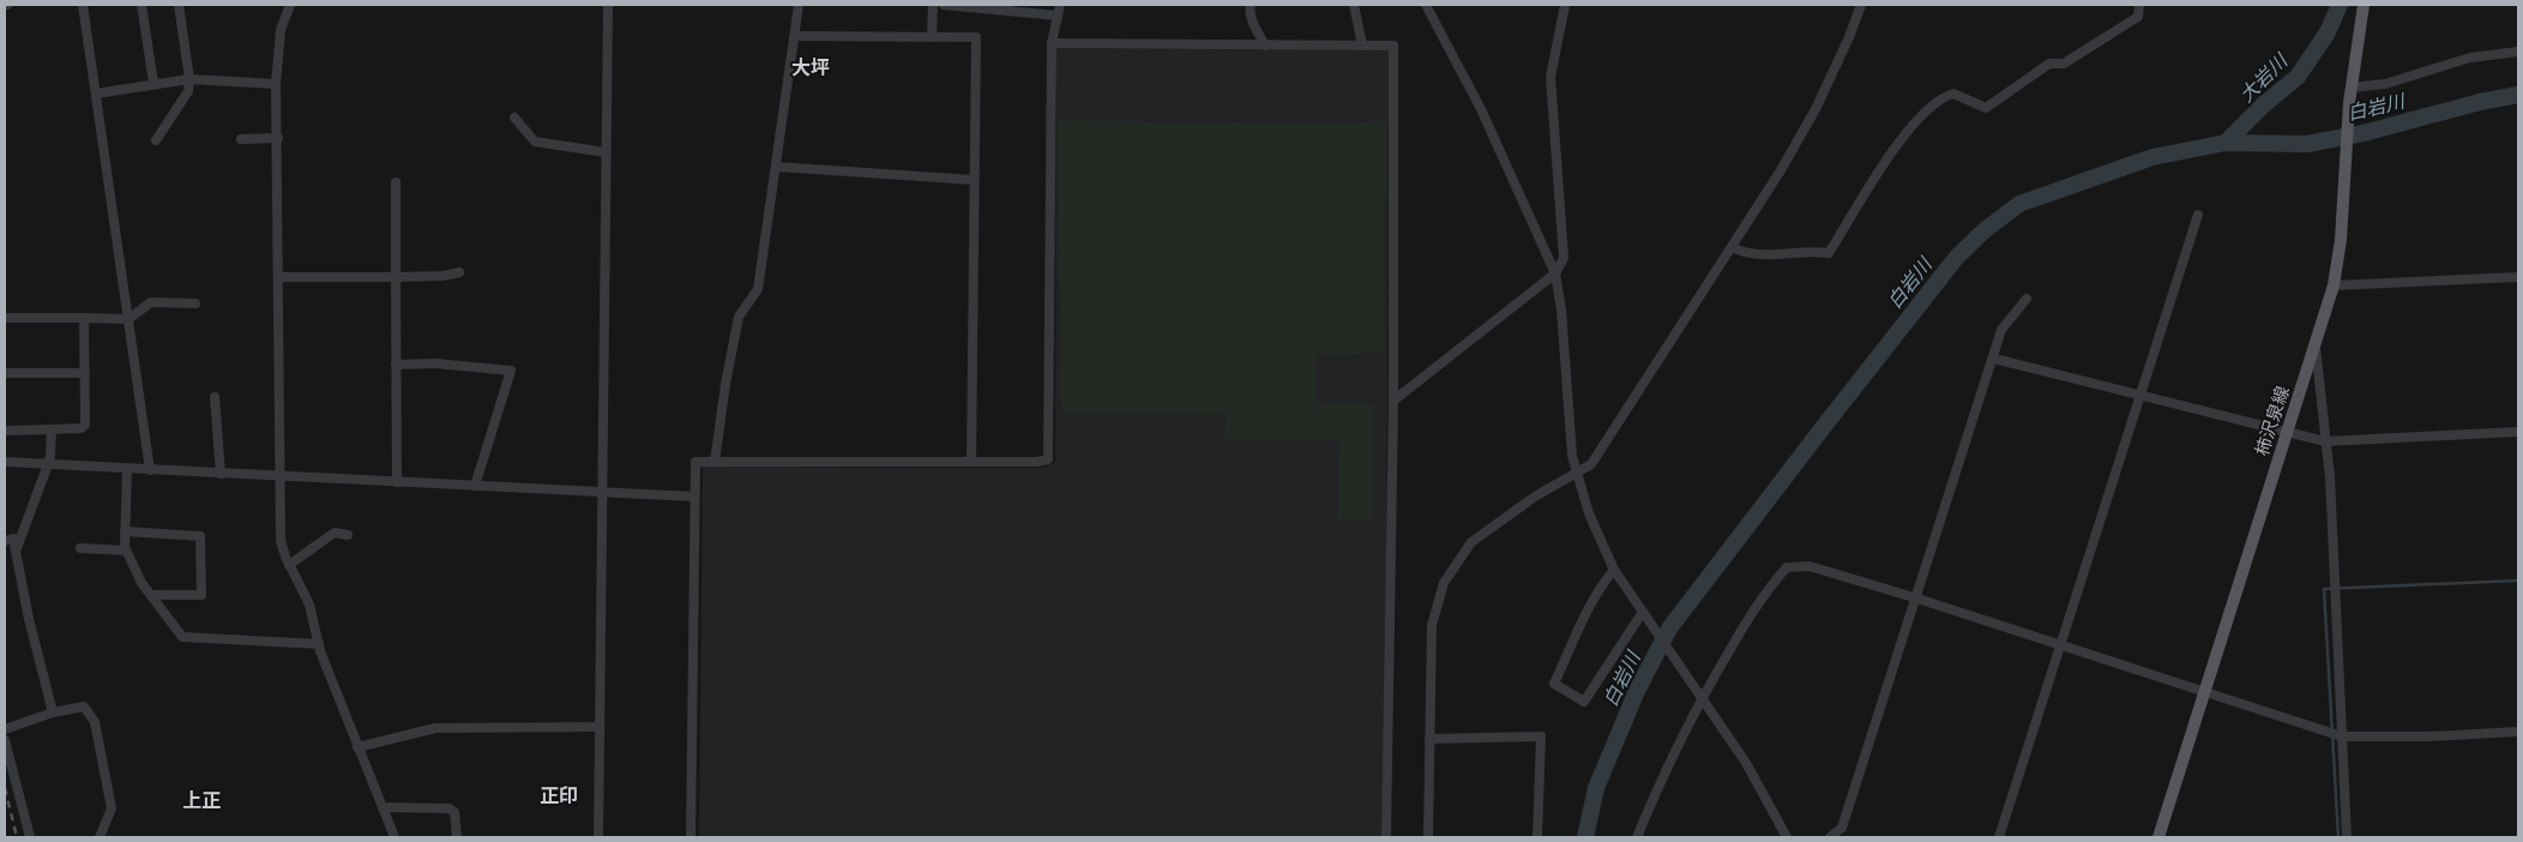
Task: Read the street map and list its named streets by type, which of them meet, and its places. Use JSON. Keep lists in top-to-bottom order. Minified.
{"streets":{"main road":["柿沢泉線"]},"districts":["大坪","正印","上正"],"water":["大岩川","白岩川"]}
